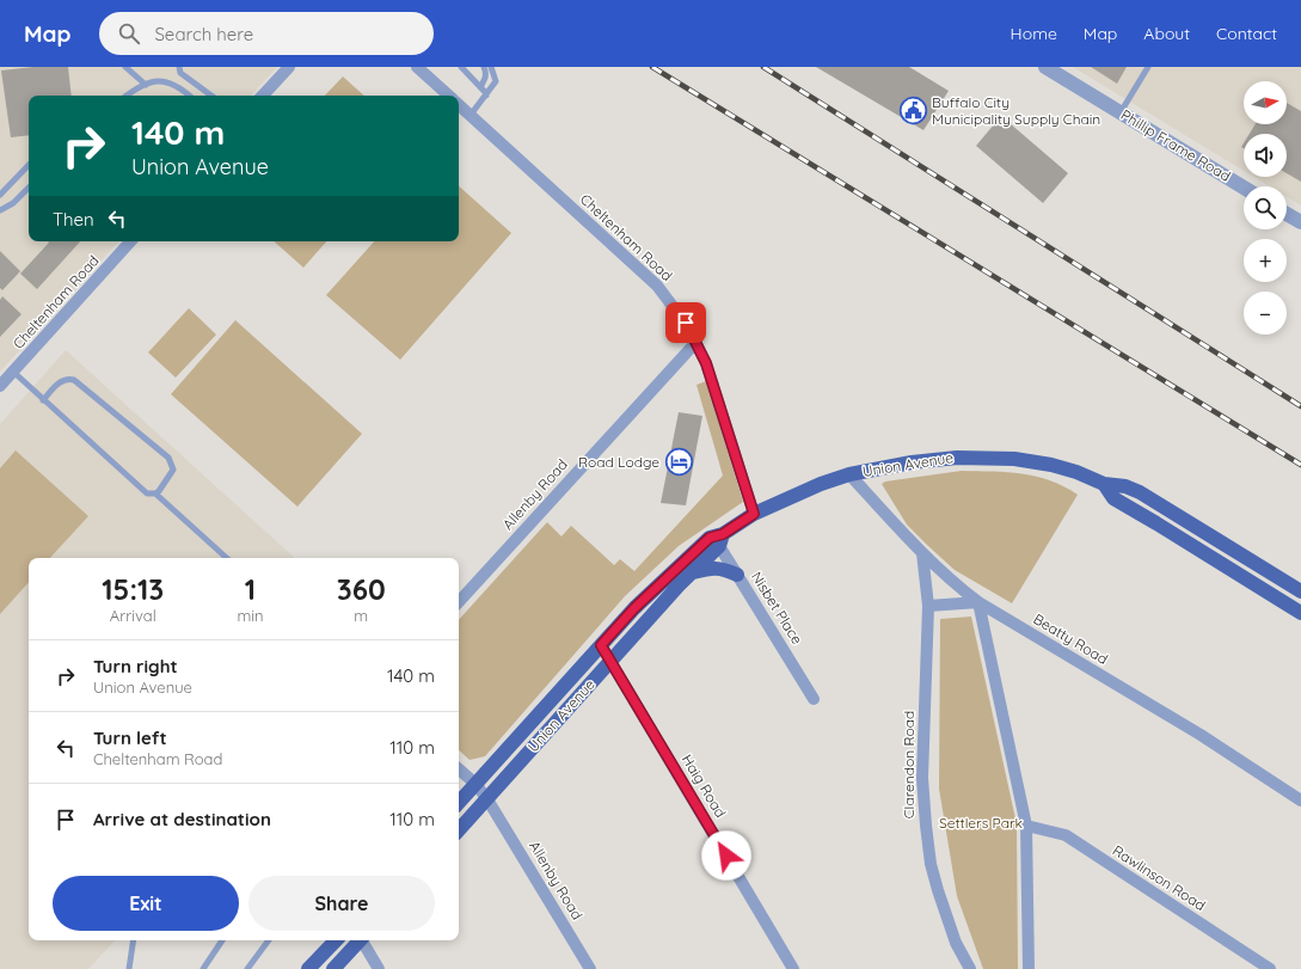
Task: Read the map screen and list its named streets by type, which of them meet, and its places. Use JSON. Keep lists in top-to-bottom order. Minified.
{"streets":{"main road":["Union Avenue"],"street":["Phillip Frame Road","Cheltenham Road","Allenby Road","Nisbet Place","Beatty Road","Clarendon Road","Haig Road","Rawlinson Road"]},"crossings":[["Cheltenham Road","Union Avenue"],["Cheltenham Road","Allenby Road"],["Union Avenue","Allenby Road"],["Union Avenue","Nisbet Place"],["Union Avenue","Beatty Road"],["Union Avenue","Haig Road"],["Beatty Road","Clarendon Road"]],"parks":["Settlers Park"],"places":{"public building":["Buffalo City Municipality Supply Chain"],"hotel":["Road Lodge"]},"north":"right","page":{"header":"Map","search":"Search here","nav":["Home","Map","About","Contact"],"map_buttons":["+","−"],"turn":["140 m","Union Avenue"],"then":"Then","eta":["15:13","Arrival","1","min","360","m"],"list":[{"name":"Turn right","note":"Union Avenue","value":"140 m"},{"name":"Turn left","note":"Cheltenham Road","value":"110 m"},{"name":"Arrive at destination","value":"110 m"}],"buttons":["Exit","Share"]}}
